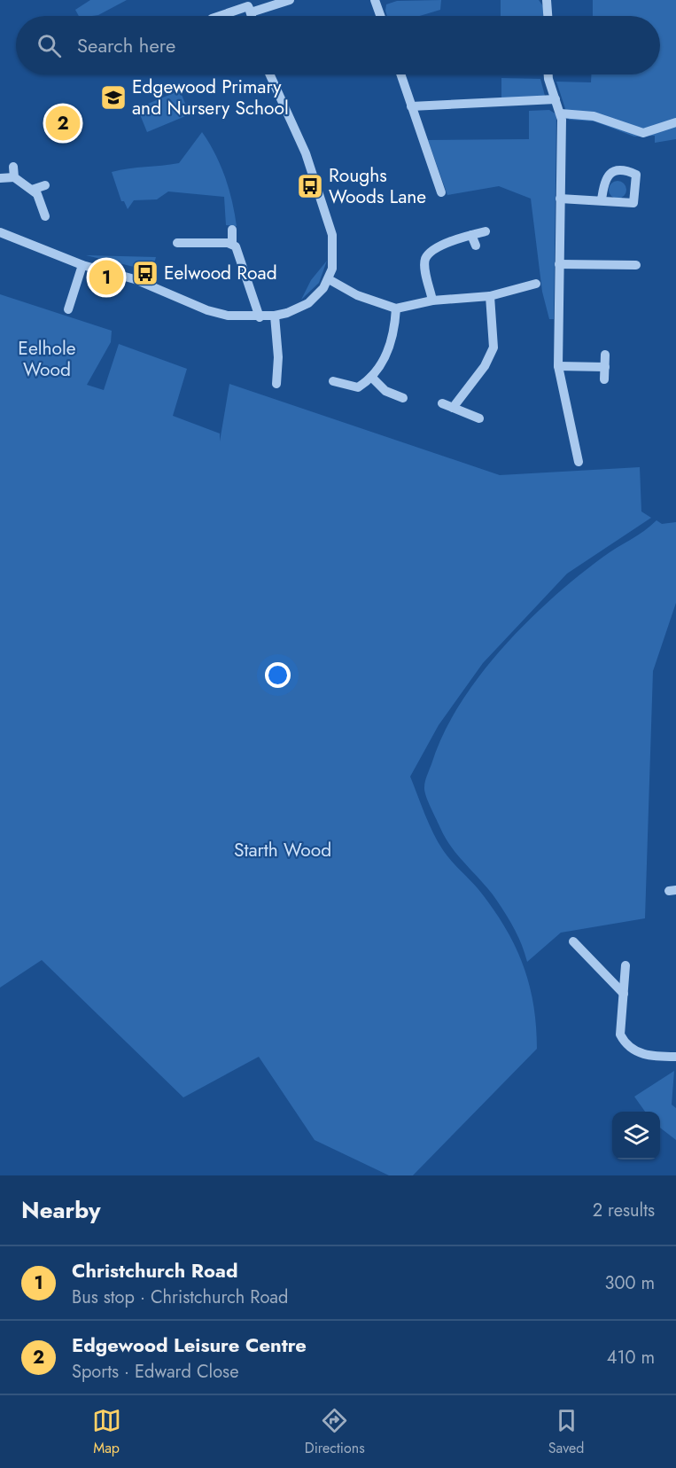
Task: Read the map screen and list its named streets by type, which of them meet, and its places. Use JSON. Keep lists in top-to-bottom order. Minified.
{"parks":["Eelhole Wood","Starth Wood"],"places":{"school or university":["Edgewood Primary and Nursery School"],"bus stop":["Roughs Woods Lane","Eelwood Road"]},"page":{"search":"Search here","pins":["2","1"],"heading":["Nearby","2 results"],"list":[{"mark":"1","name":"Christchurch Road","note":"Bus stop · Christchurch Road","value":"300 m"},{"mark":"2","name":"Edgewood Leisure Centre","note":"Sports · Edward Close","value":"410 m"}],"nav":["Map","Directions","Saved"]}}
